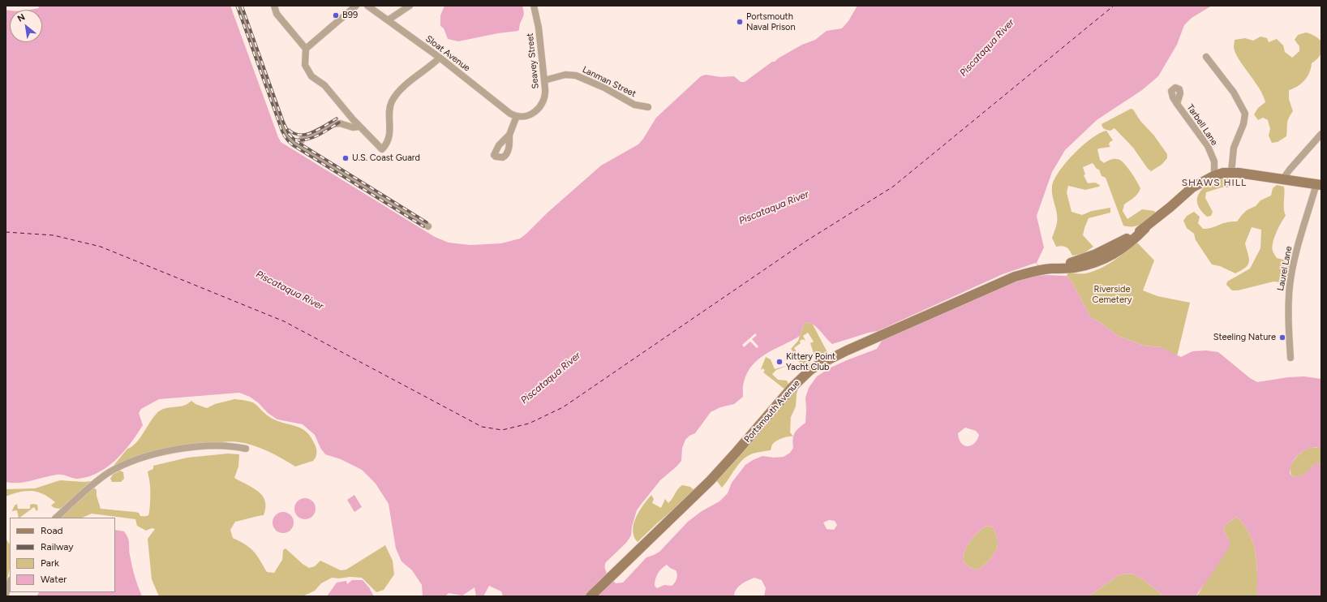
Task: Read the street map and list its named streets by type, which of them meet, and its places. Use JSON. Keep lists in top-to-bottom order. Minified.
{"streets":{"main road":["Portsmouth Avenue"],"street":["Sloat Avenue","Seavey Street","Lanman Street","Tarbell Lane","Laurel Lane"]},"crossings":[["Sloat Avenue","Seavey Street"],["Seavey Street","Lanman Street"],["Tarbell Lane","Portsmouth Avenue"],["Laurel Lane","Portsmouth Avenue"]],"districts":["SHAWS HILL"],"water":["Piscataqua River"],"parks":["Riverside Cemetery"],"places":["B99","Portsmouth Naval Prison","U.S. Coast Guard","Steeling Nature","Kittery Point Yacht Club"],"legend":["Road","Railway","Park","Water"],"north":"top left"}
